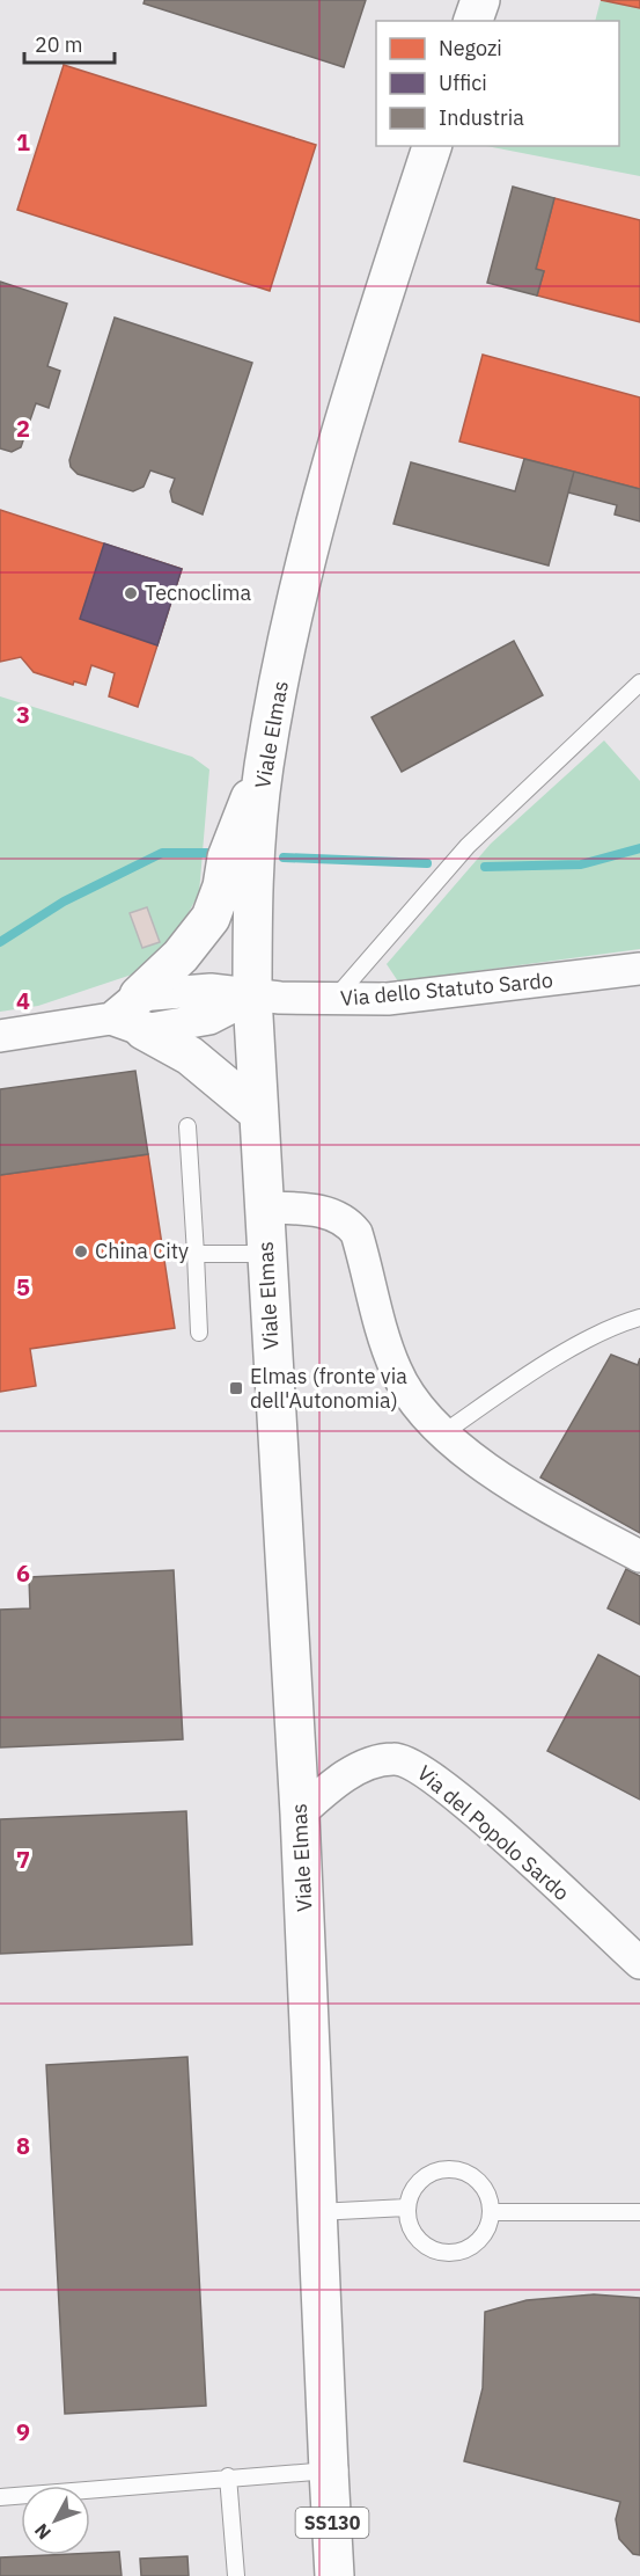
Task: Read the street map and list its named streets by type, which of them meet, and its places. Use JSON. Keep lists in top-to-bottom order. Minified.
{"streets":{"main road":["Viale Elmas","SS130"],"street":["Via dello Statuto Sardo","Via del Popolo Sardo"]},"crossings":[["Viale Elmas","Via dello Statuto Sardo"],["Viale Elmas","Via del Popolo Sardo"],["Viale Elmas","SS130"]],"places":{"other":["Tecnoclima","China City"],"transit":["Elmas (fronte via dell'Autonomia)"]},"legend":["Negozi","Uffici","Industria"],"scale_bar":"20 m","north":"bottom left","grid":{"rows":["1","2","3","4","5","6","7","8","9"]}}
